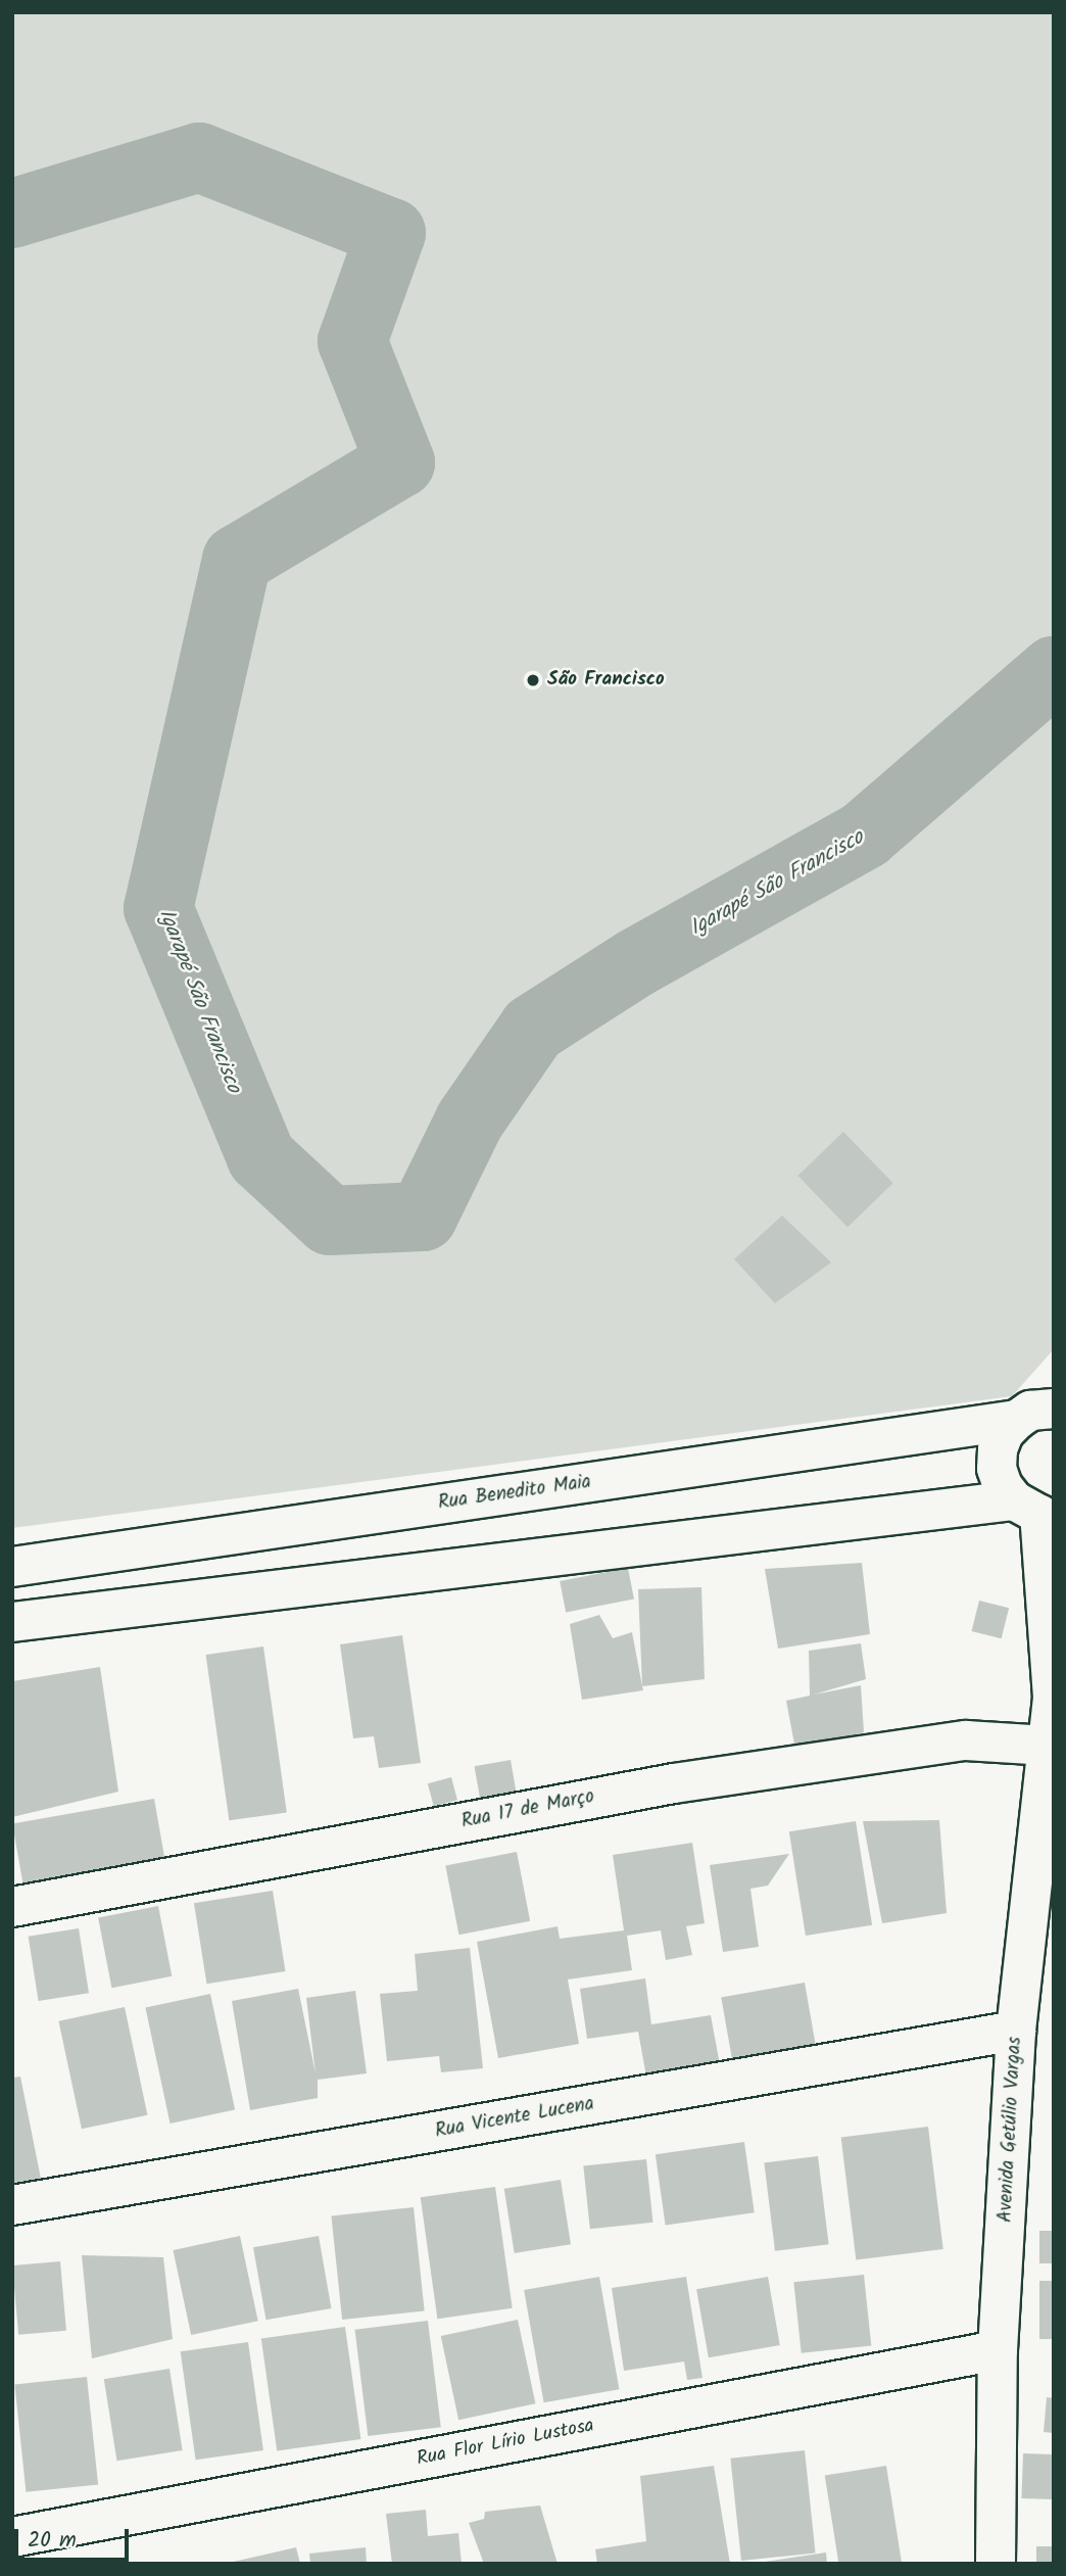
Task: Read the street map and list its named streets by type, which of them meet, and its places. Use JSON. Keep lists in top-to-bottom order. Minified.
{"streets":{"street":["Rua Benedito Maia","Rua 17 de Março","Rua Vicente Lucena","Avenida Getúlio Vargas","Rua Flor Lírio Lustosa"]},"crossings":[["Rua 17 de Março","Avenida Getúlio Vargas"],["Rua Vicente Lucena","Avenida Getúlio Vargas"],["Avenida Getúlio Vargas","Rua Flor Lírio Lustosa"]],"water":["Igarapé São Francisco"],"places":["São Francisco"],"scale_bar":"20 m"}
